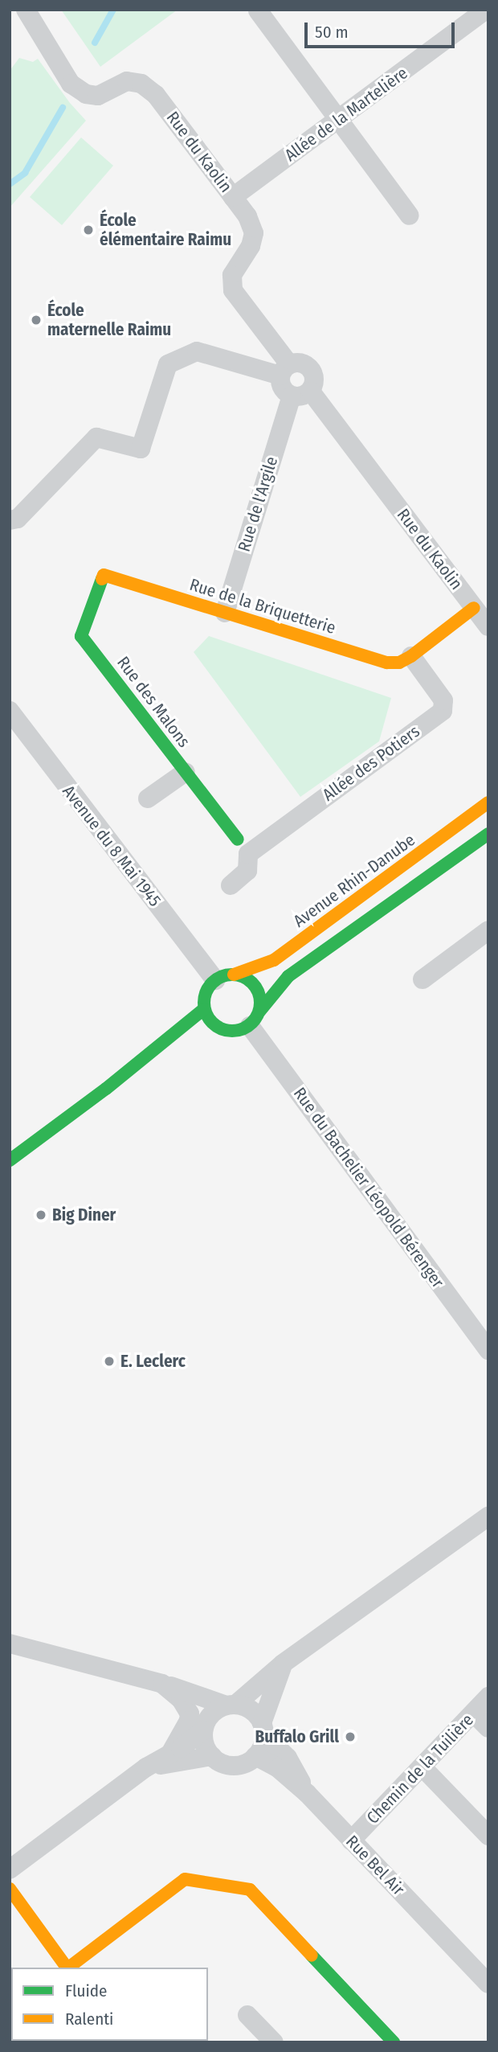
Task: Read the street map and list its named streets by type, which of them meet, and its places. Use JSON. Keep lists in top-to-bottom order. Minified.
{"streets":{"street":["Allée de la Martelière","Rue du Kaolin","Rue de l'Argile","Rue de la Briquetterie","Rue des Malons","Allée des Potiers","Avenue du 8 Mai 1945","Avenue Rhin-Danube","Rue du Bachelier Léopold Bérenger","Chemin de la Tuilière","Rue Bel Air"]},"crossings":[["Allée de la Martelière","Rue du Kaolin"],["Rue du Kaolin","Rue de l'Argile"],["Rue de l'Argile","Rue de la Briquetterie"],["Rue de la Briquetterie","Rue des Malons"],["Rue de la Briquetterie","Allée des Potiers"],["Rue des Malons","Allée des Potiers"],["Avenue du 8 Mai 1945","Avenue Rhin-Danube"],["Avenue du 8 Mai 1945","Rue du Bachelier Léopold Bérenger"],["Avenue Rhin-Danube","Rue du Bachelier Léopold Bérenger"],["Chemin de la Tuilière","Rue Bel Air"]],"places":["École élémentaire Raimu","École maternelle Raimu","Big Diner","E. Leclerc","Buffalo Grill"],"legend":["Fluide","Ralenti"],"scale_bar":"50 m"}
